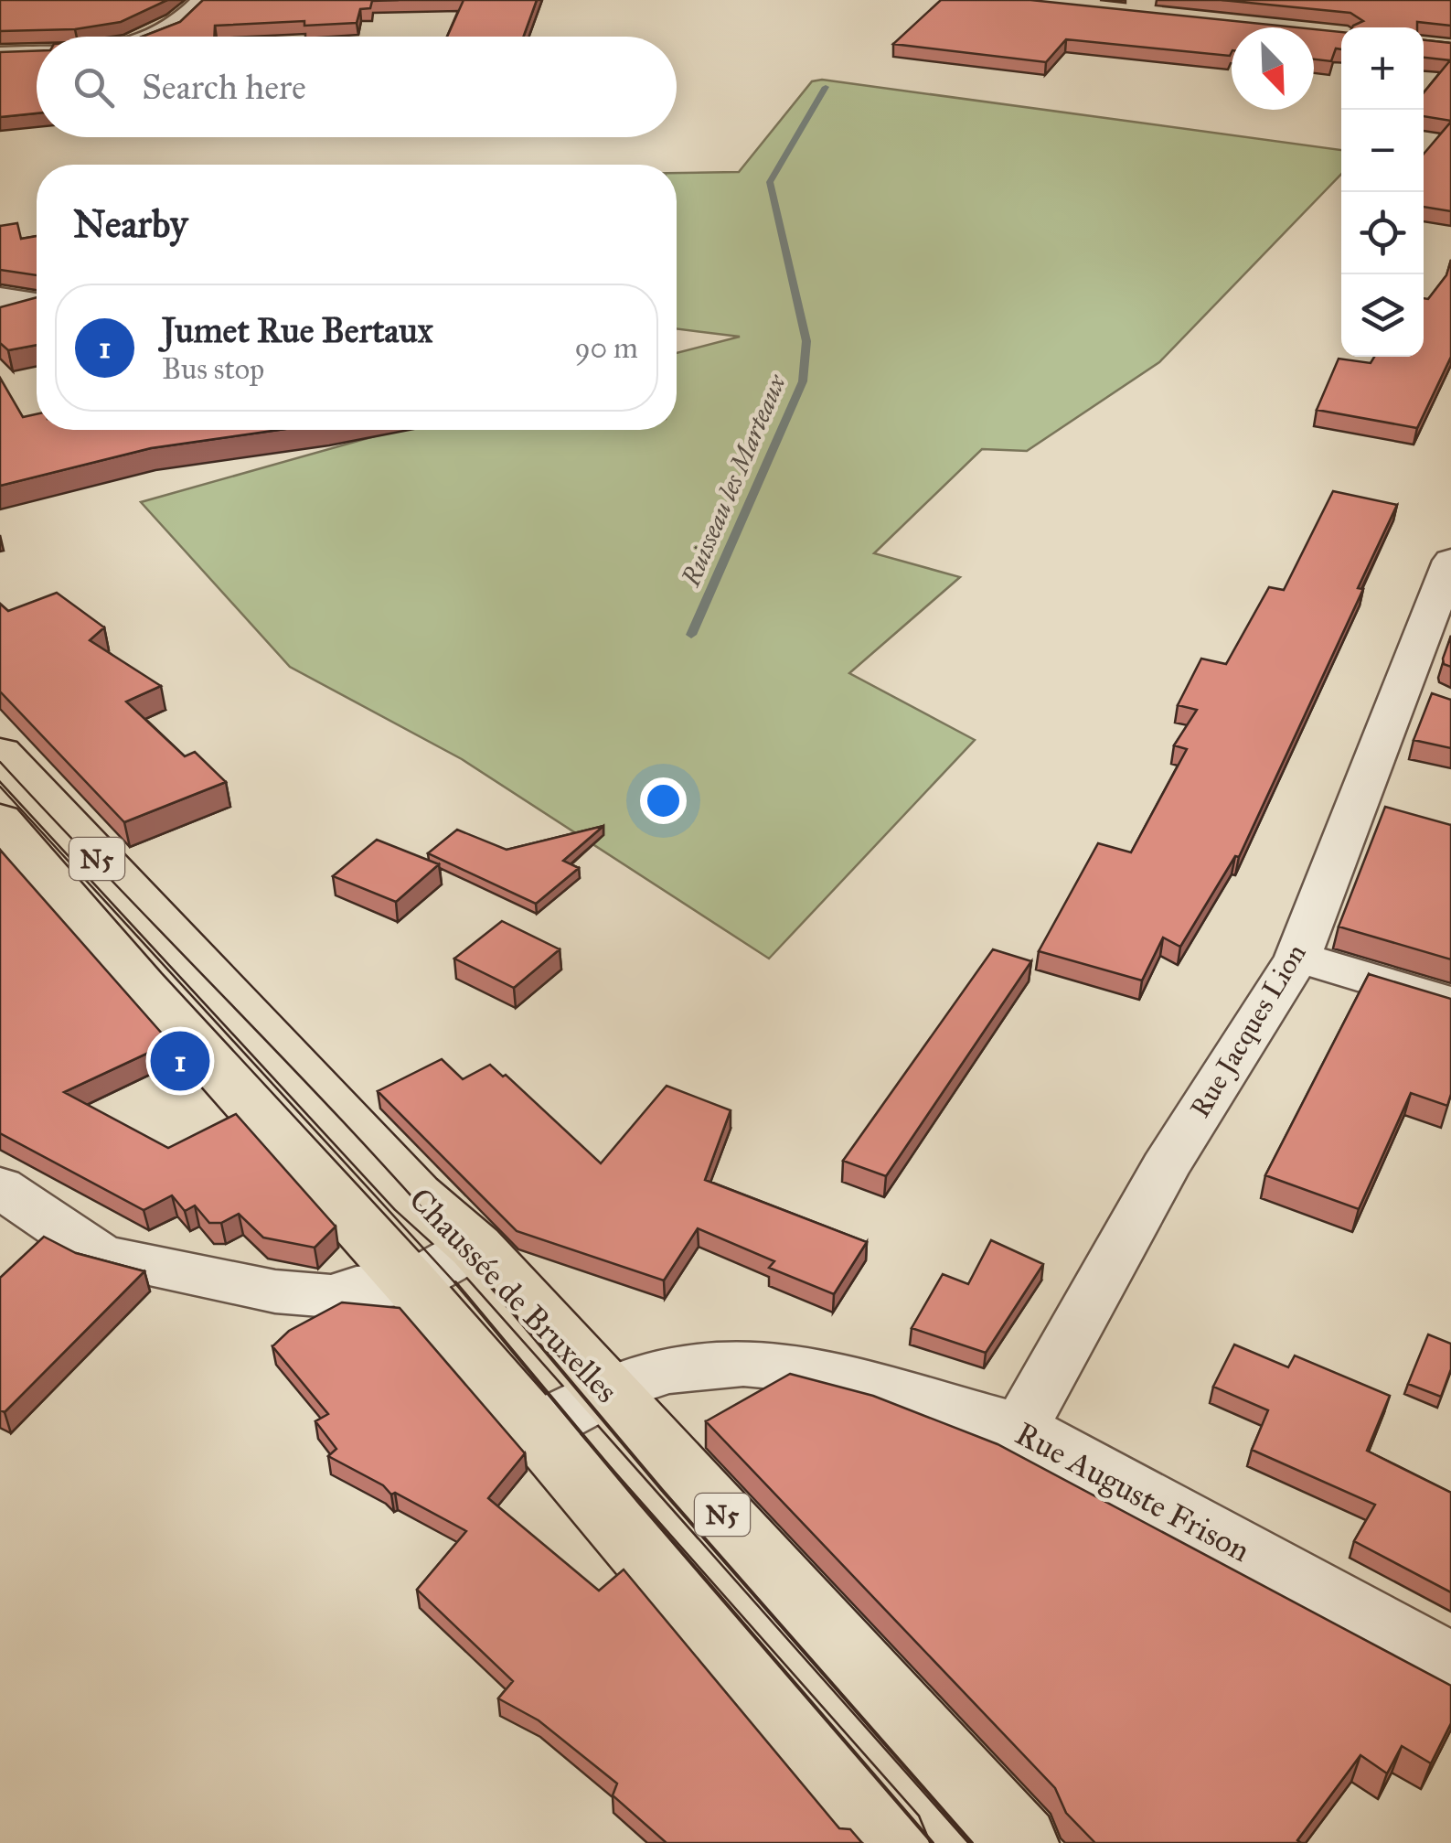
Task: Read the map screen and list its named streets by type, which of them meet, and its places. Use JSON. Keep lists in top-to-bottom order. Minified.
{"streets":{"main road":["N5","Chaussée de Bruxelles"],"street":["Rue Jacques Lion","Rue Auguste Frison"]},"crossings":[["N5","Rue Auguste Frison"],["Rue Jacques Lion","Rue Auguste Frison"],["Chaussée de Bruxelles","Rue Auguste Frison"]],"water":["Ruisseau les Marteaux"],"north":"bottom right","page":{"map_buttons":["+","−"],"search":"Search here","heading":"Nearby","list":[{"mark":"1","name":"Jumet Rue Bertaux","note":"Bus stop","value":"90 m"}],"pins":"1"}}
